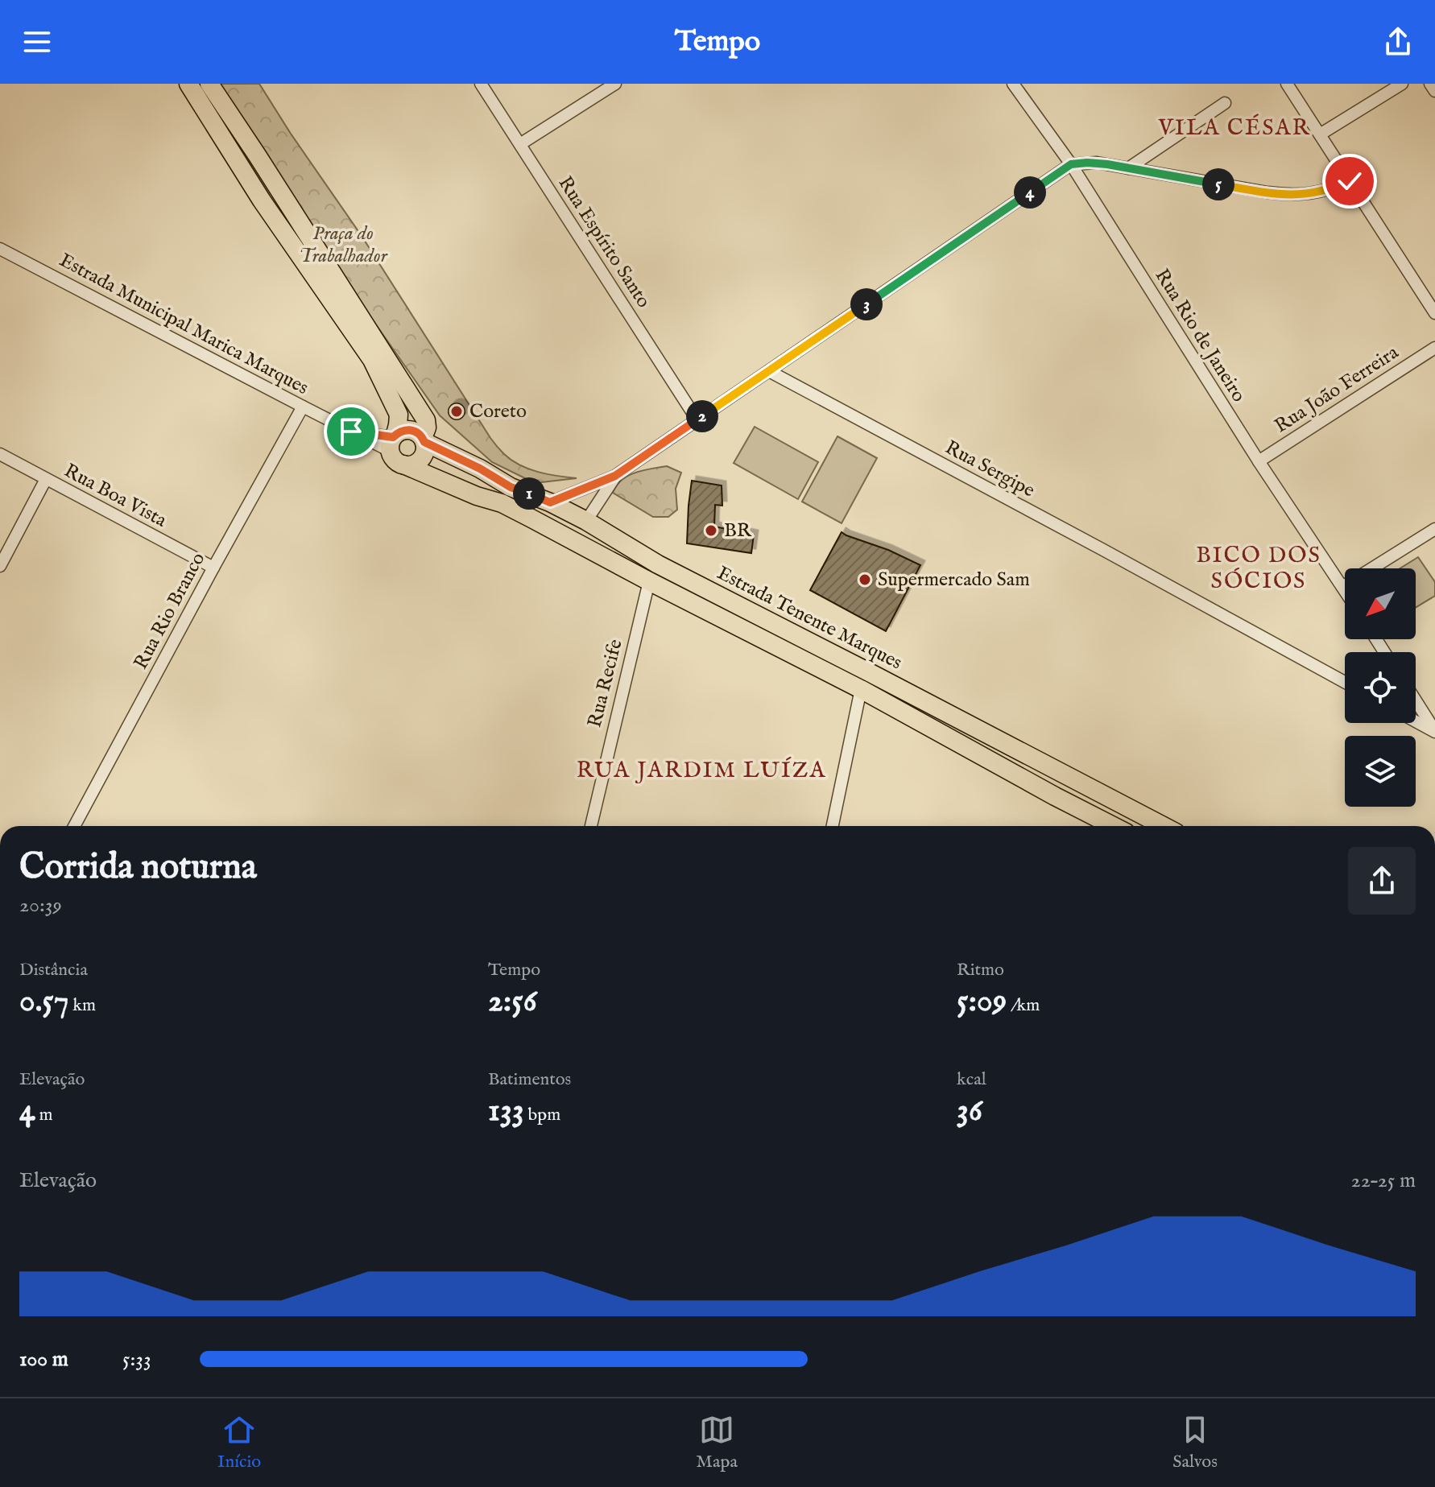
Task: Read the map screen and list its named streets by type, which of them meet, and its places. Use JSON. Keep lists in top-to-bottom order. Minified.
{"streets":{"main road":["Estrada Tenente Marques"],"street":["Rua Espírito Santo","Estrada Municipal Marica Marques","Rua Rio de Janeiro","Rua João Ferreira","Rua Sergipe","Rua Boa Vista","Rua Rio Branco","Rua Recife"]},"crossings":[["Estrada Municipal Marica Marques","Rua Rio Branco"],["Estrada Municipal Marica Marques","Estrada Tenente Marques"],["Rua Rio de Janeiro","Rua João Ferreira"],["Rua Boa Vista","Rua Rio Branco"],["Estrada Tenente Marques","Rua Recife"]],"districts":["VILA CÉSAR","BICO DOS SÓCIOS","RUA JARDIM LUÍZA"],"parks":["Praça do Trabalhador"],"places":["Coreto","BR","Supermercado Sam"],"north":"bottom left","page":{"header":"Tempo","pins":["5","4","3","2","1"],"heading":["Corrida noturna","20:39"],"stats":[["Distância","0.57 km"],["Tempo","2:56"],["Ritmo","5:09 /km"],["Elevação","4 m"],["Batimentos","133 bpm"],["kcal","36"]],"chart":["Elevação","22–25 m"],"list":[{"name":"100 m","note":"5:33"}],"tabs":["Início","Mapa","Salvos"]}}
